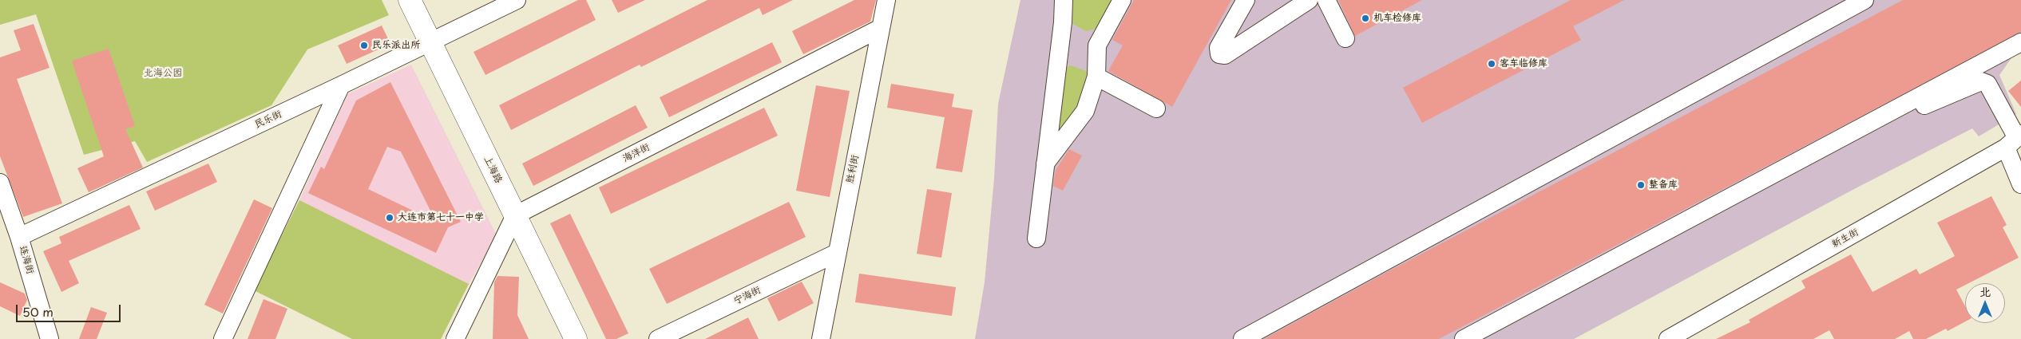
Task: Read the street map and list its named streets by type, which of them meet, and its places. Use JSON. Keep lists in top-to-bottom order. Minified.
{"streets":{"main road":["上海路"],"street":["民乐街","海洋街","胜利街","新生街","连海街","宁海街"]},"crossings":[["民乐街","上海路"],["民乐街","连海街"],["海洋街","胜利街"],["海洋街","上海路"],["胜利街","宁海街"]],"parks":["北海公园"],"places":["机车检修库","民乐派出所","客车临修库","整备库","大连市第七十一中学"],"scale_bar":"50 m","north":"top"}
